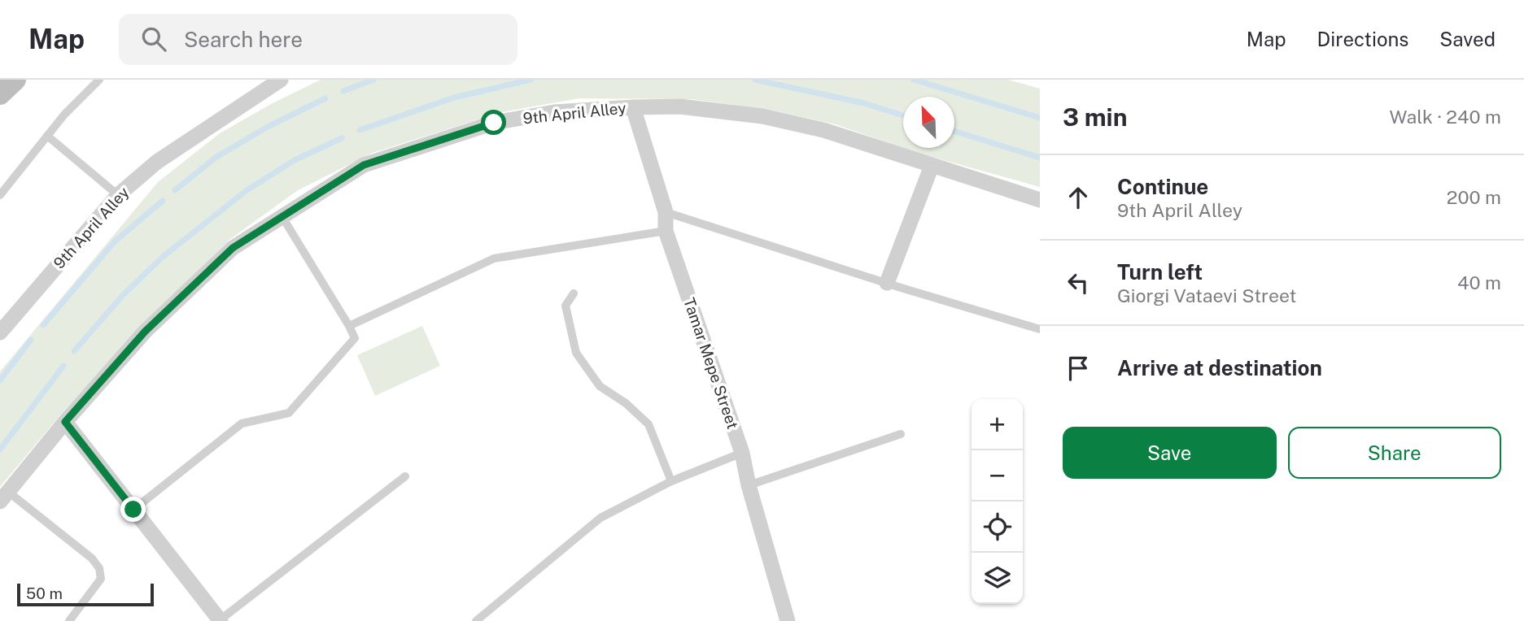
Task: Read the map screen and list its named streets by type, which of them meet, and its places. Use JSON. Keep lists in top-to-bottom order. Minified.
{"streets":{"street":["9th April Alley","Tamar Mepe Street"]},"crossings":[["9th April Alley","Tamar Mepe Street"]],"scale_bar":"50 m","north":"top left","page":{"header":"Map","search":"Search here","nav":["Map","Directions","Saved"],"heading":["3 min","Walk · 240 m"],"list":[["Continue","9th April Alley","200 m"],["Turn left","Giorgi Vataevi Street","40 m"],"Arrive at destination"],"map_buttons":["+","−"],"buttons":["Save","Share"],"scale":"50 m"}}
